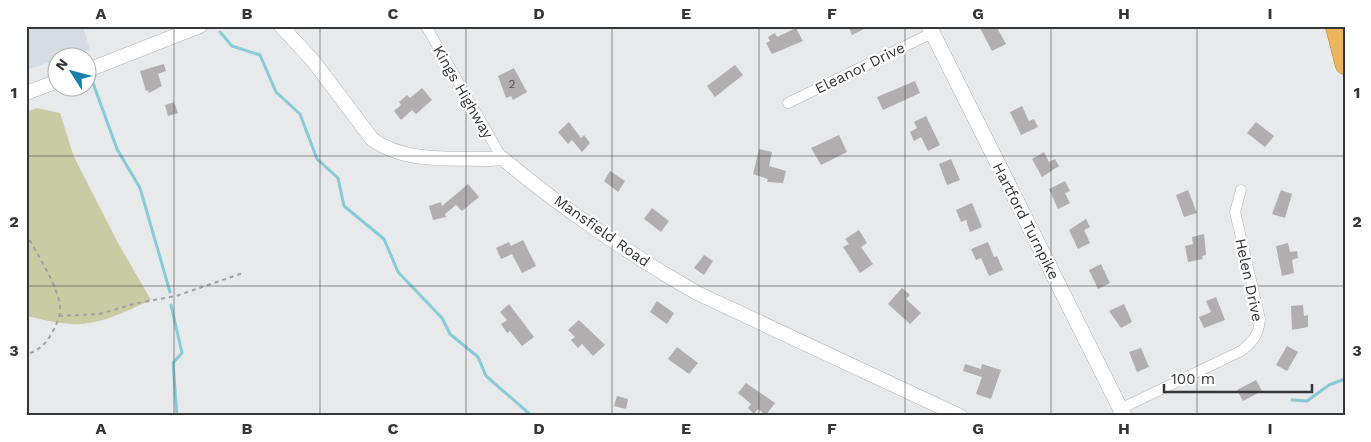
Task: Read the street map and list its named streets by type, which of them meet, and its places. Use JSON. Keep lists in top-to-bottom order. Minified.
{"streets":{"main road":["Hartford Turnpike"],"street":["Eleanor Drive","Kings Highway","Mansfield Road","Helen Drive"]},"crossings":[["Eleanor Drive","Hartford Turnpike"],["Kings Highway","Mansfield Road"],["Hartford Turnpike","Helen Drive"]],"house_numbers":["2"],"scale_bar":"100 m","north":"top left","grid":{"columns":["A","B","C","D","E","F","G","H","I"],"rows":["1","2","3"]}}
